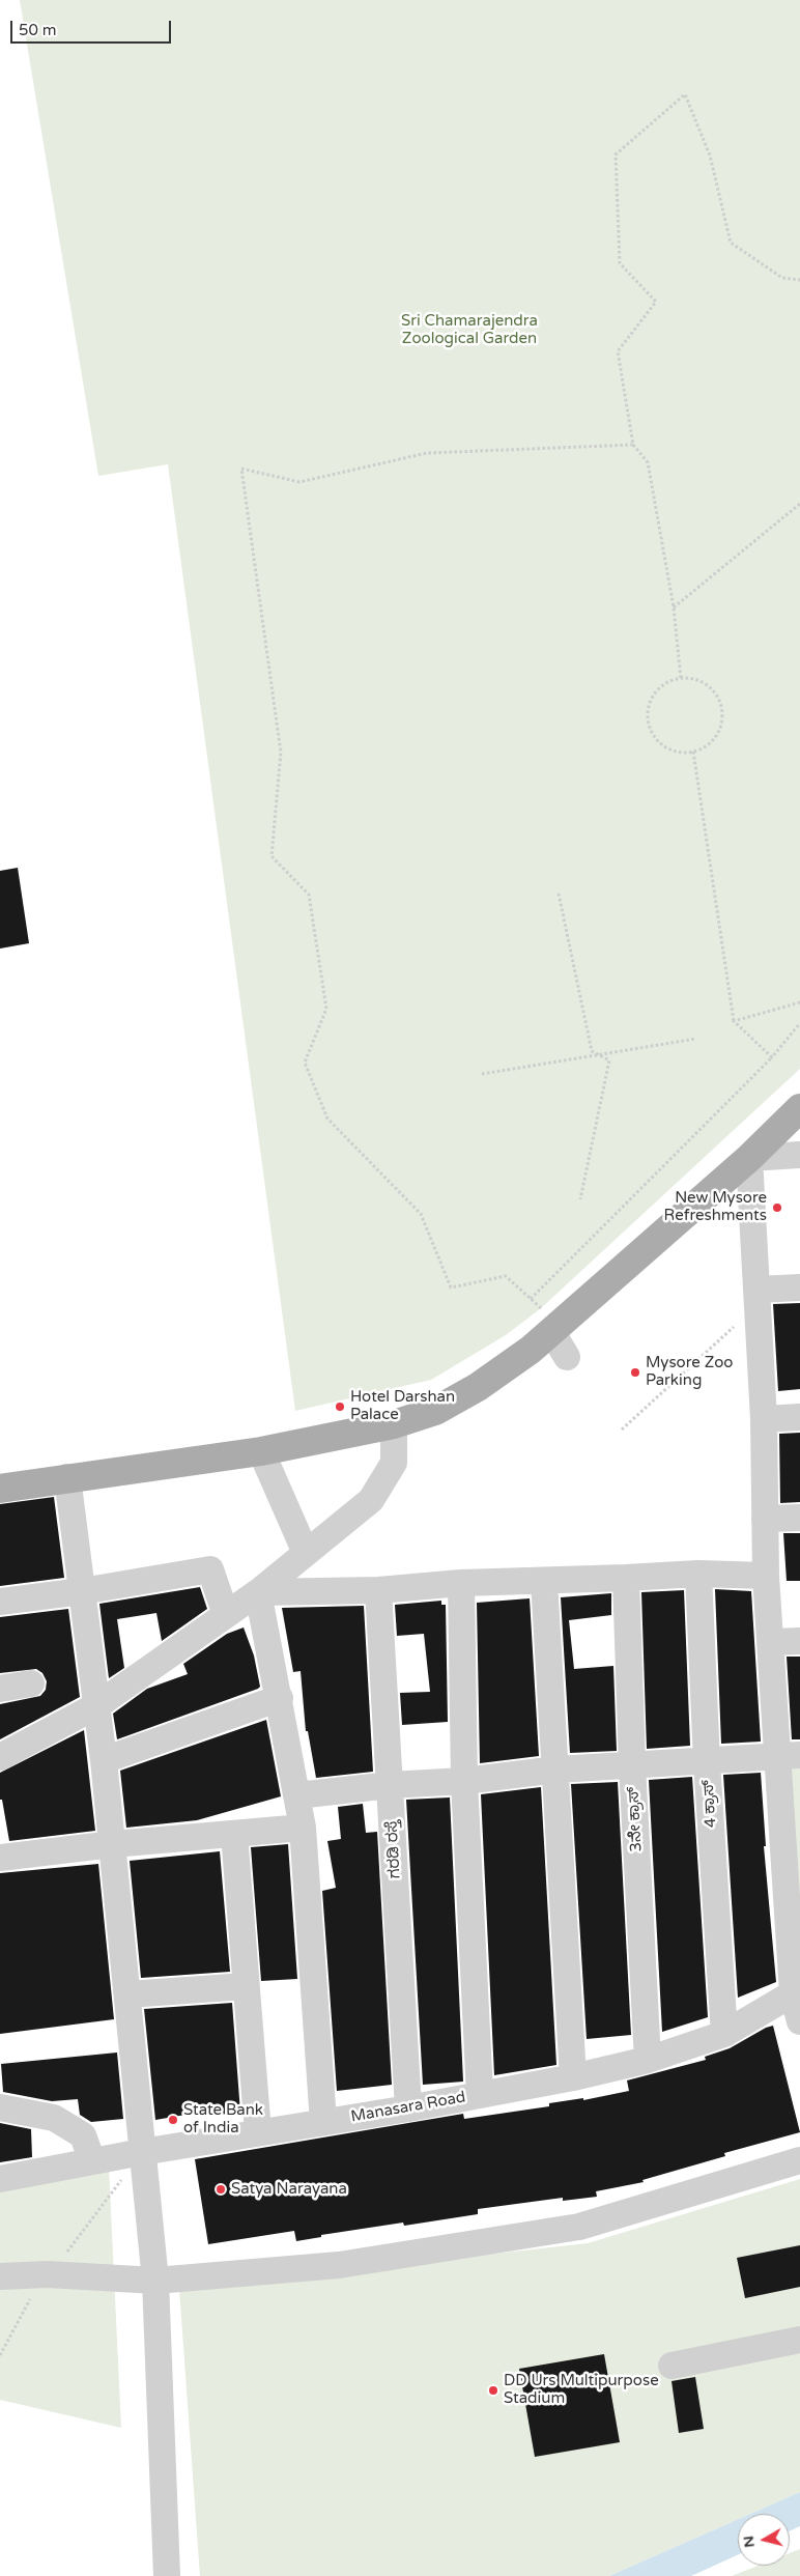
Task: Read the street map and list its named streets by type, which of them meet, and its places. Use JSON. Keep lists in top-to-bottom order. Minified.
{"streets":{"street":["4 ಕ್ರಾಸ್","3ನೆೇ ಕ್ರಾಸ್","ಗರಡಿ ರಸ್ತೆ","Manasara Road"]},"crossings":[["4 ಕ್ರಾಸ್","Manasara Road"],["3ನೆೇ ಕ್ರಾಸ್","Manasara Road"],["ಗರಡಿ ರಸ್ತೆ","Manasara Road"]],"parks":["Sri Chamarajendra Zoological Garden"],"places":["New Mysore Refreshments","Mysore Zoo Parking","Hotel Darshan Palace","State Bank of India","Satya Narayana","DD Urs Multipurpose Stadium"],"scale_bar":"50 m","north":"left"}
